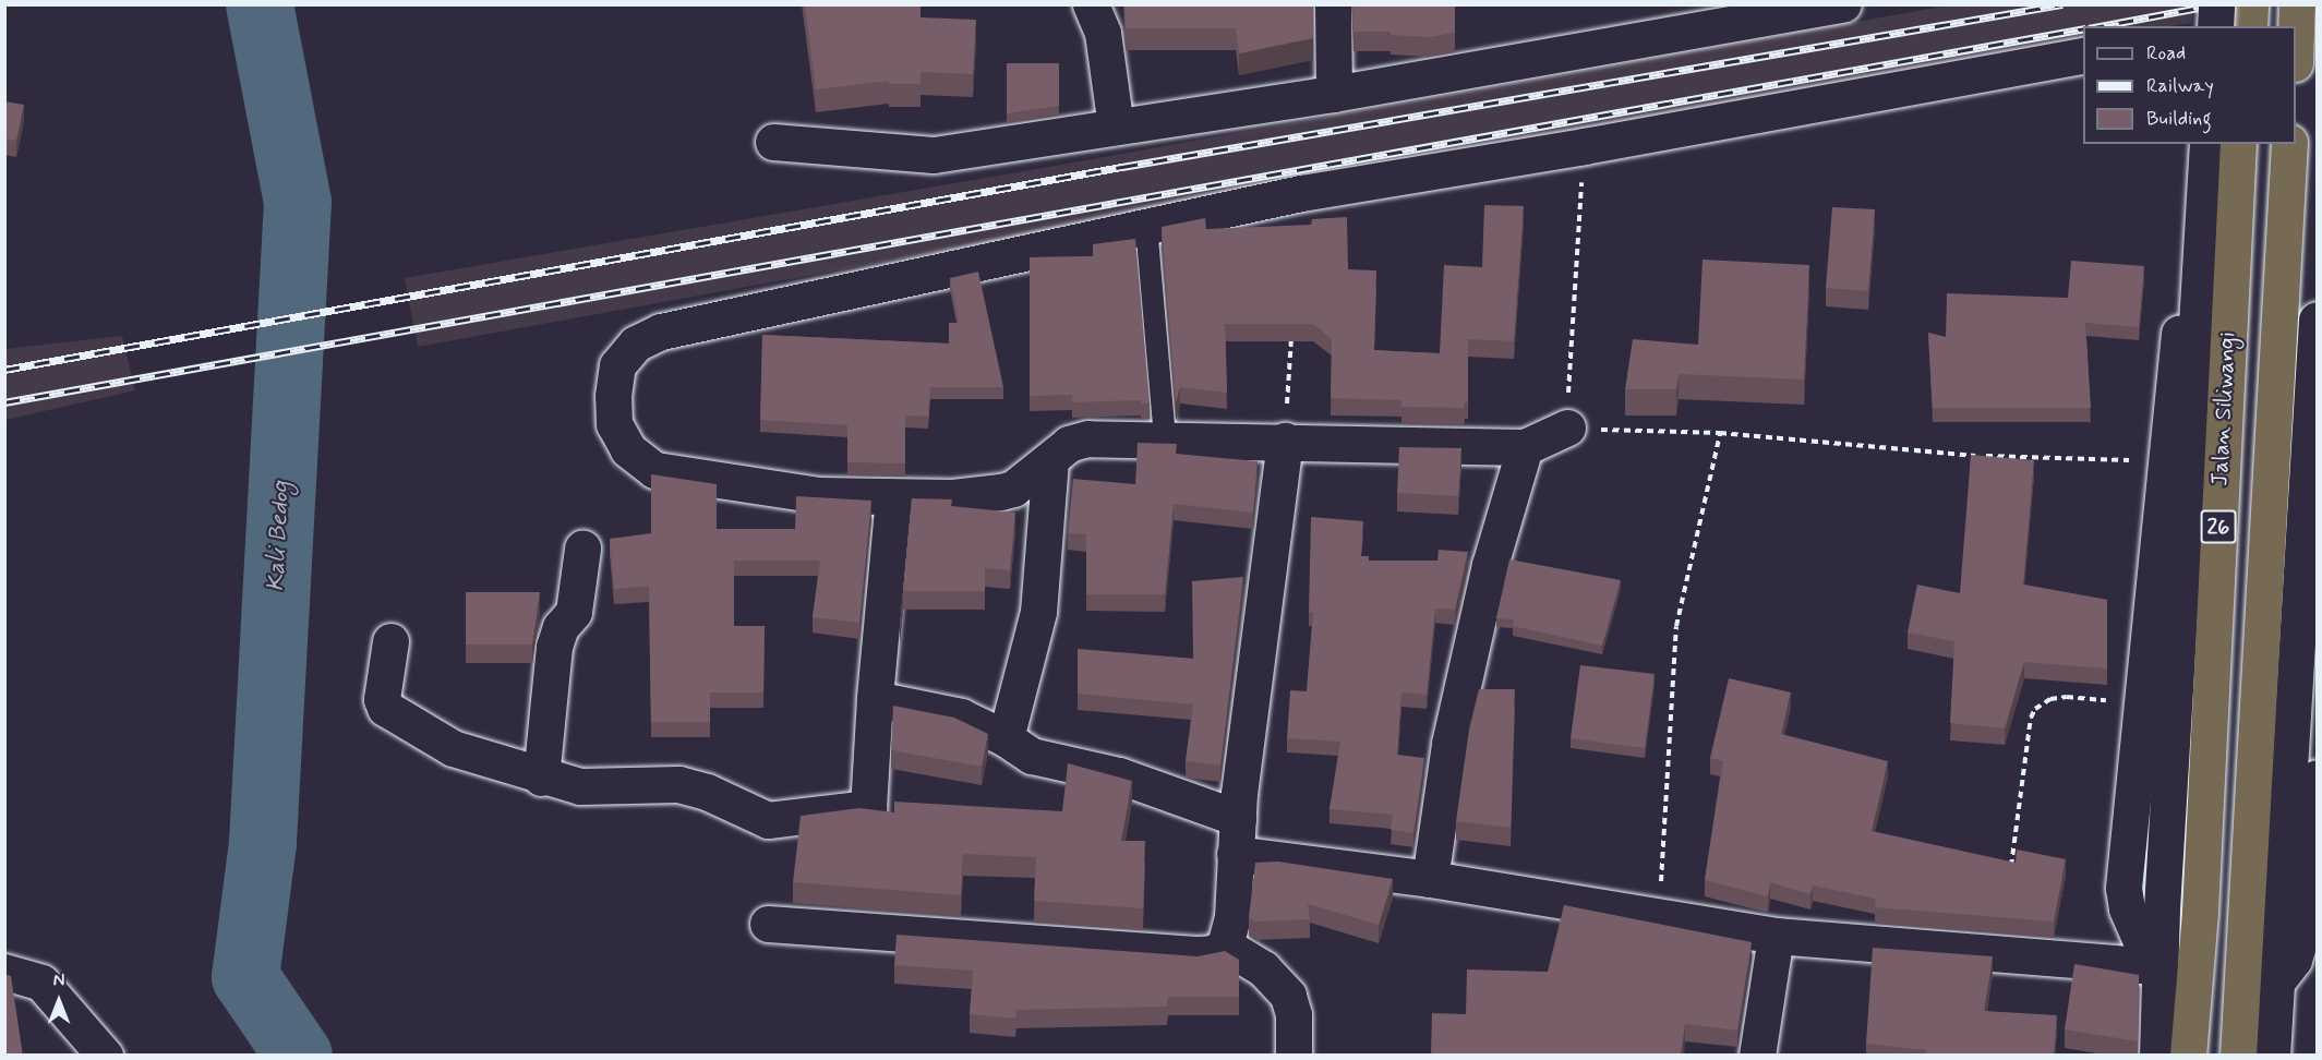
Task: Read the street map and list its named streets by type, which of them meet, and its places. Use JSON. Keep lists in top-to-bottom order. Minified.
{"streets":{"highway":["Jalan Siliwangi","26"]},"crossings":[["Jalan Siliwangi","26"]],"water":["Kali Bedog"],"legend":["Road","Railway","Building"],"north":"top"}
